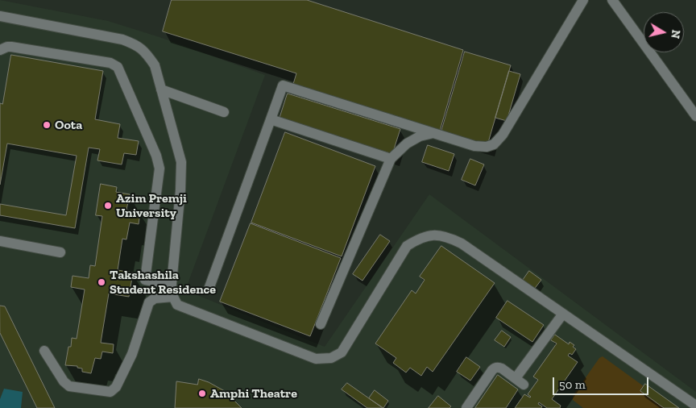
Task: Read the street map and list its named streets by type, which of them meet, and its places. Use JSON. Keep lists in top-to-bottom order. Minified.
{"places":["Oota","Azim Premji University","Takshashila Student Residence","Amphi Theatre"],"scale_bar":"50 m","north":"right"}
